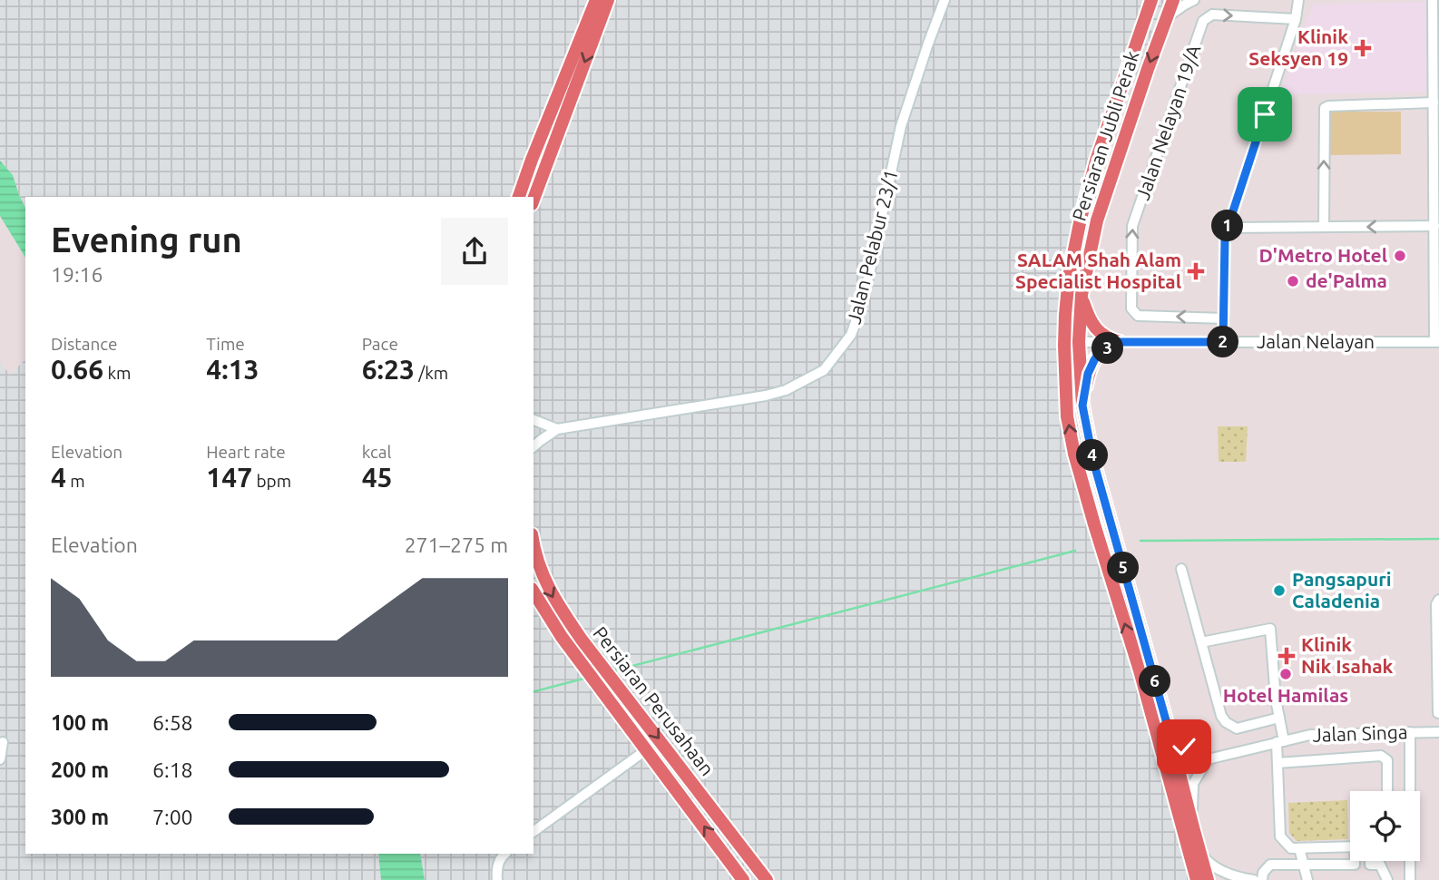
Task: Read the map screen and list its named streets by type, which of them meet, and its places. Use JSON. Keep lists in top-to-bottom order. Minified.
{"streets":{"main road":["Persiaran Jubli Perak","Persiaran Perusahaan"],"street":["Jalan Nelayan 19/A","Jalan Pelabur 23/1","Jalan Nelayan","Jalan Singa"]},"crossings":[["Persiaran Jubli Perak","Jalan Nelayan"]],"places":{"health":["Klinik Seksyen 19","SALAM Shah Alam Specialist Hospital","Klinik Nik Isahak"],"other":["D'Metro Hotel","de'Palma","Pangsapuri Caladenia","Hotel Hamilas"]},"page":{"heading":["Evening run","19:16"],"pins":["1","2","3","4","5","6"],"stats":[["Distance","0.66 km"],["Time","4:13"],["Pace","6:23 /km"],["Elevation","4 m"],["Heart rate","147 bpm"],["kcal","45"]],"chart":["Elevation","271–275 m"],"list":[{"name":"100 m","note":"6:58"},{"name":"200 m","note":"6:18"},{"name":"300 m","note":"7:00"}]}}
